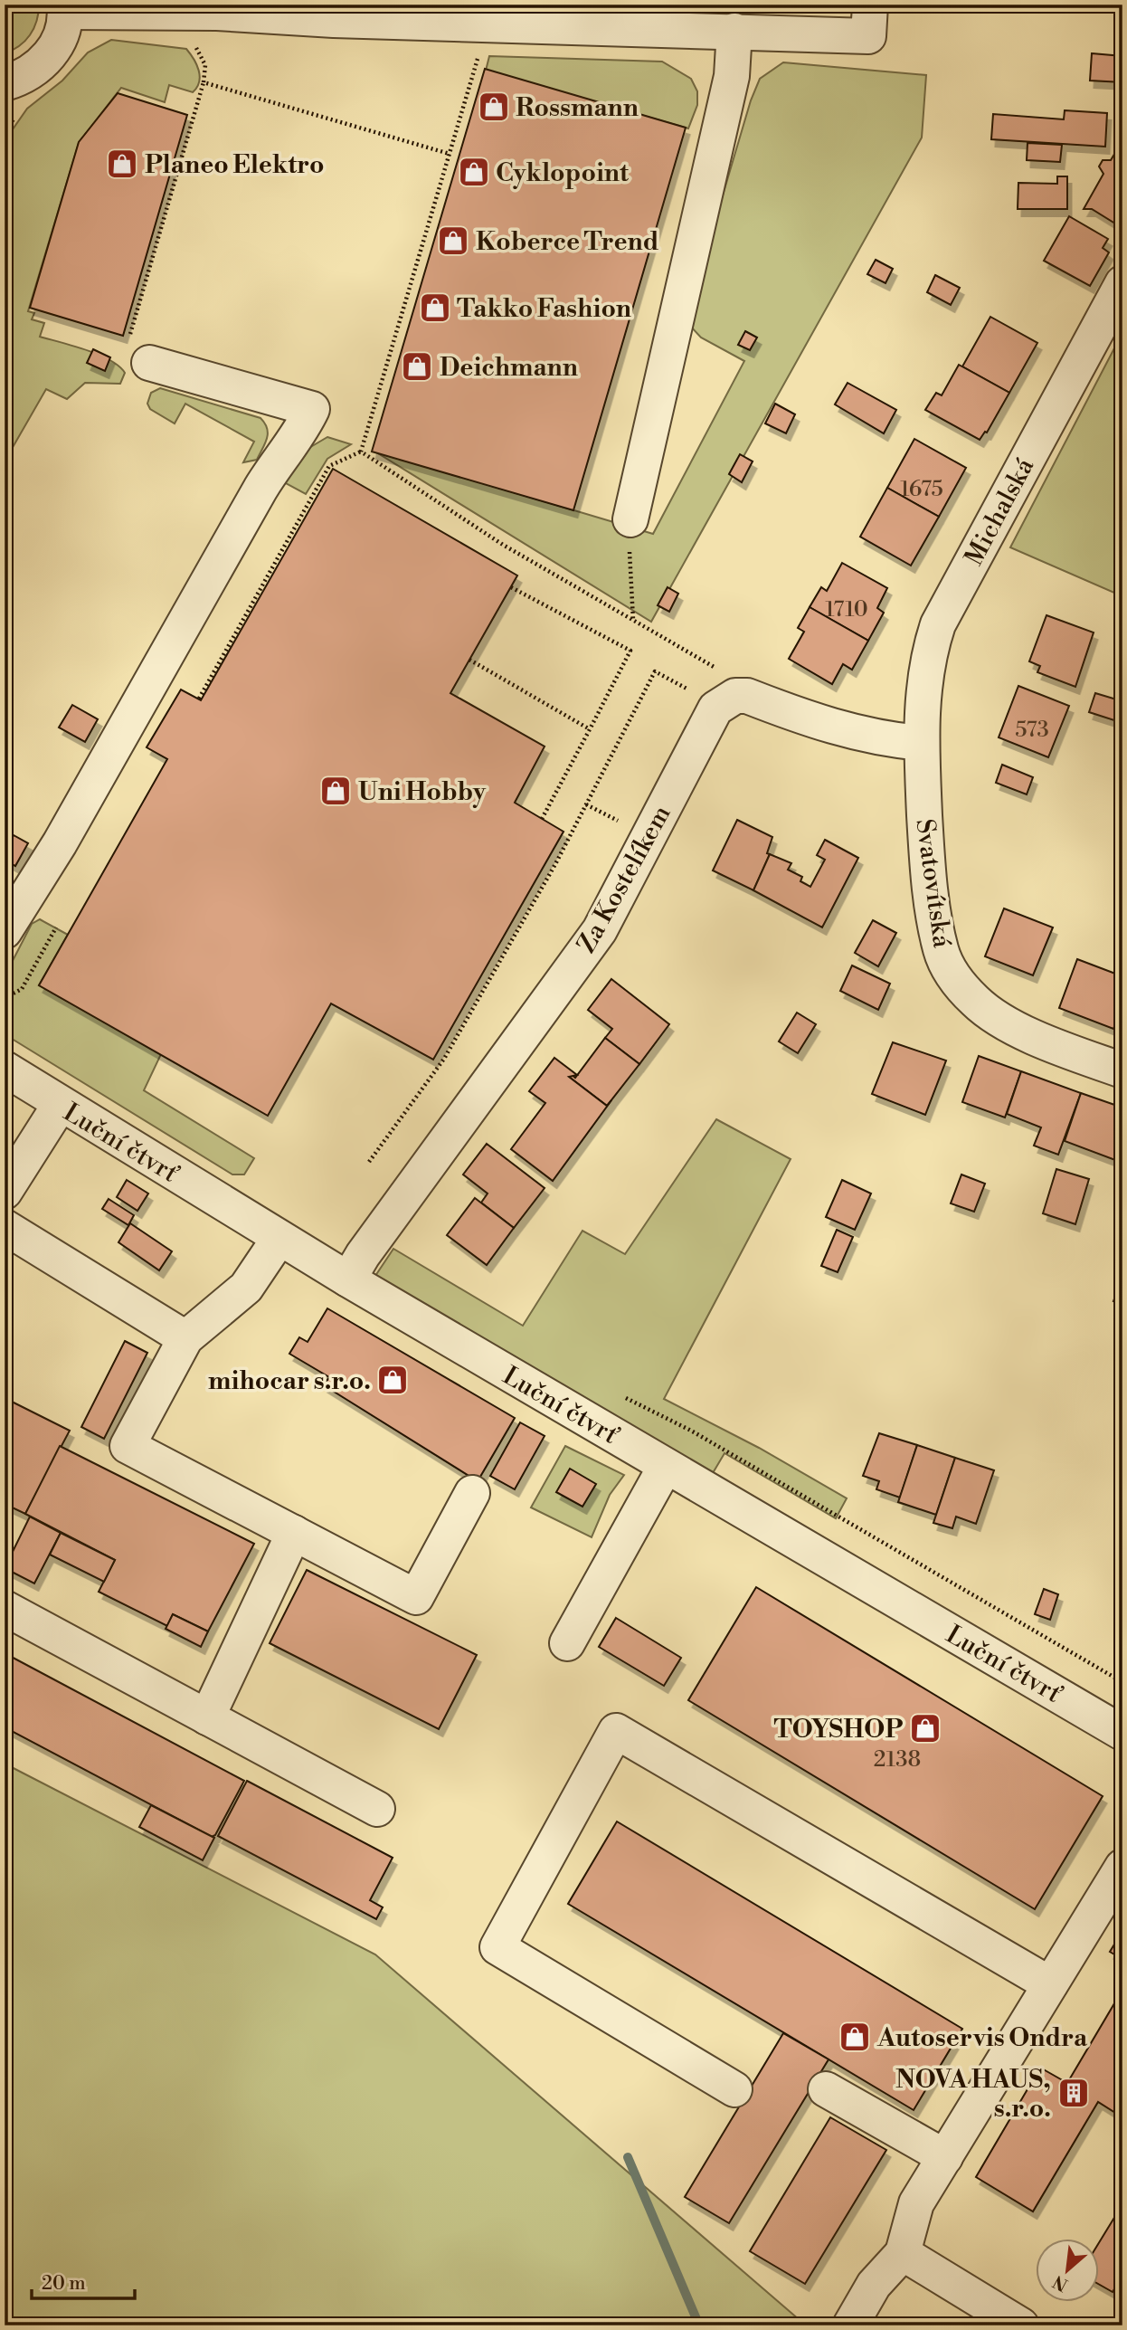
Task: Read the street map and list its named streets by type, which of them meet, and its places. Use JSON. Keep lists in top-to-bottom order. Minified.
{"streets":{"street":["Michalská","Za Kostelíkem","Svatovítská","Luční čtvrť"]},"crossings":[["Michalská","Svatovítská"],["Za Kostelíkem","Luční čtvrť"]],"places":{"shop":["Rossmann","Planeo Elektro","Cyklopoint","Koberce Trend","Takko Fashion","Deichmann","Uni Hobby","mihocar s.r.o.","TOYSHOP","Autoservis Ondra"],"building":["NOVA HAUS, s.r.o."]},"house_numbers":["1675","1710","573","2138"],"scale_bar":"20 m","north":"bottom left"}
